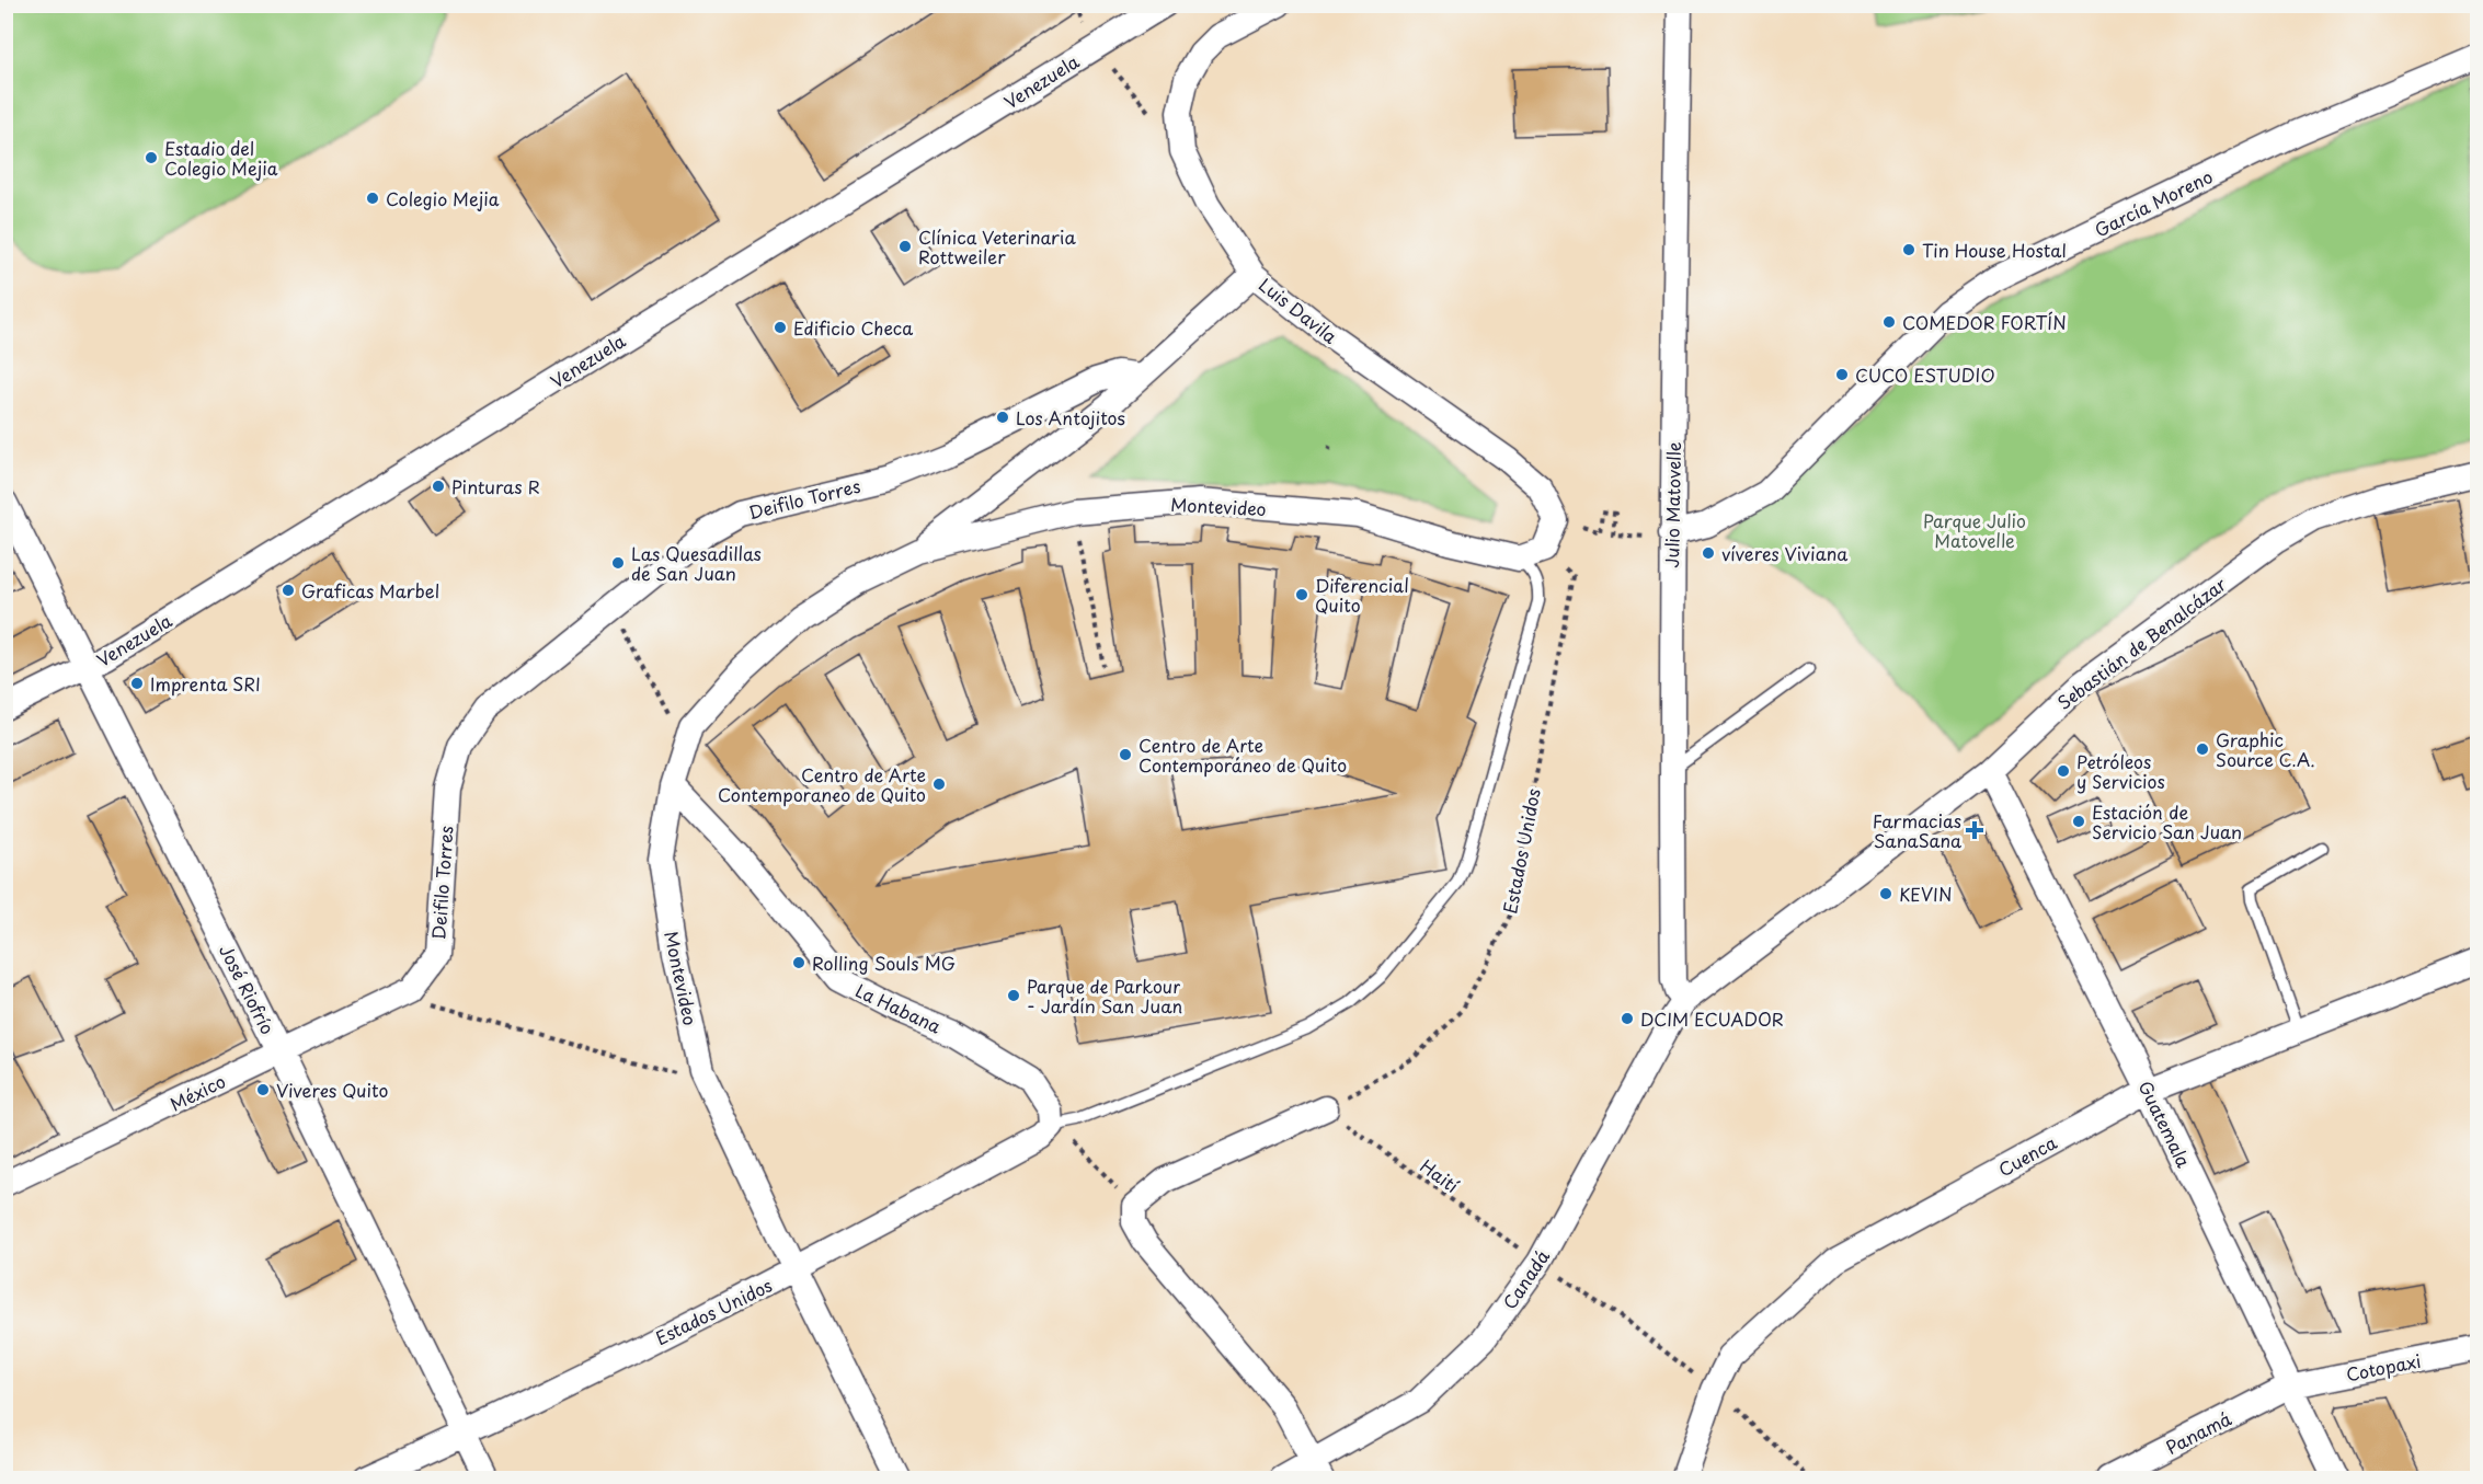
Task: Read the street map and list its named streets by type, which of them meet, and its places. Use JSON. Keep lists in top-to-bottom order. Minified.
{"streets":{"street":["Venezuela","García Moreno","Luis Davila","Deifilo Torres","Julio Matovelle","Montevideo","Sebastián de Benalcázar","Estados Unidos","José Riofrío","La Habana","México","Guatemala","Cuenca","Canadá","Cotopaxi","Panamá"],"path":["Haití"]},"crossings":[["Venezuela","José Riofrío"],["García Moreno","Julio Matovelle"],["Deifilo Torres","Montevideo"],["Deifilo Torres","México"],["Julio Matovelle","Sebastián de Benalcázar"],["Julio Matovelle","Canadá"],["Montevideo","Estados Unidos"],["Montevideo","La Habana"],["Sebastián de Benalcázar","Guatemala"],["Sebastián de Benalcázar","Canadá"],["Estados Unidos","José Riofrío"],["Estados Unidos","La Habana"],["Estados Unidos","Haití"],["José Riofrío","México"],["Guatemala","Cuenca"],["Guatemala","Cotopaxi"],["Guatemala","Panamá"],["Cotopaxi","Panamá"]],"parks":["Parque Julio Matovelle"],"places":{"other":["Estadio del Colegio Mejia","Colegio Mejia","Clínica Veterinaria Rottweiler","Tin House Hostal","COMEDOR FORTÍN","Edificio Checa","CUCO ESTUDIO","Los Antojitos","Pinturas R","víveres Viviana","Las Quesadillas de San Juan","Graficas Marbel","Diferencial Quito","Imprenta SRI","Graphic Source C.A.","Centro de Arte Contemporáneo de Quito","Petróleos y Servicios","Centro de Arte Contemporaneo de Quito","Estación de Servicio San Juan","KEVIN","Rolling Souls MG","Parque de Parkour - Jardín San Juan","DCIM ECUADOR","Viveres Quito"],"health":["Farmacias SanaSana"]}}
